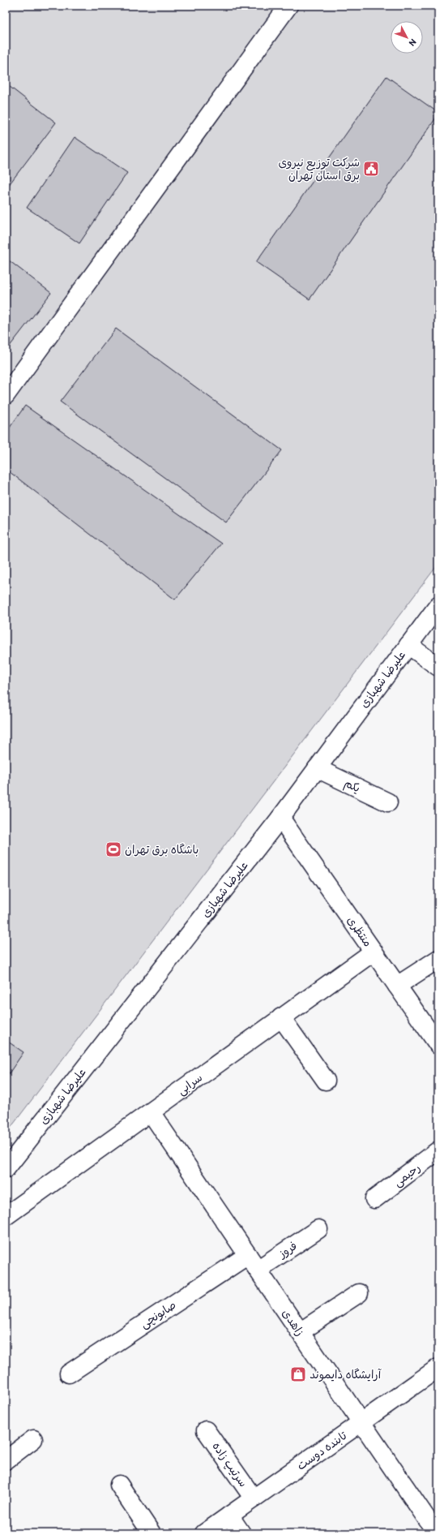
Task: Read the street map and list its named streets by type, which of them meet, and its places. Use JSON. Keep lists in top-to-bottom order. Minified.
{"streets":{"street":["علیرضا شهبازی","یکم","منتظری","سرابی","رحیمی","فروز","صابونچی","زاهدی","تابنده دوست","سرتیپ زاده"]},"crossings":[["علیرضا شهبازی","یکم"],["علیرضا شهبازی","منتظری"],["منتظری","سرابی"],["سرابی","زاهدی"],["فروز","صابونچی"],["فروز","زاهدی"],["صابونچی","زاهدی"],["زاهدی","تابنده دوست"],["تابنده دوست","سرتیپ زاده"]],"places":{"public building":["شرکت توزیع نیروی برق استان تهران"],"sports":["باشگاه برق تهران"],"shop":["آرایشگاه دایموند"]},"north":"bottom right"}
